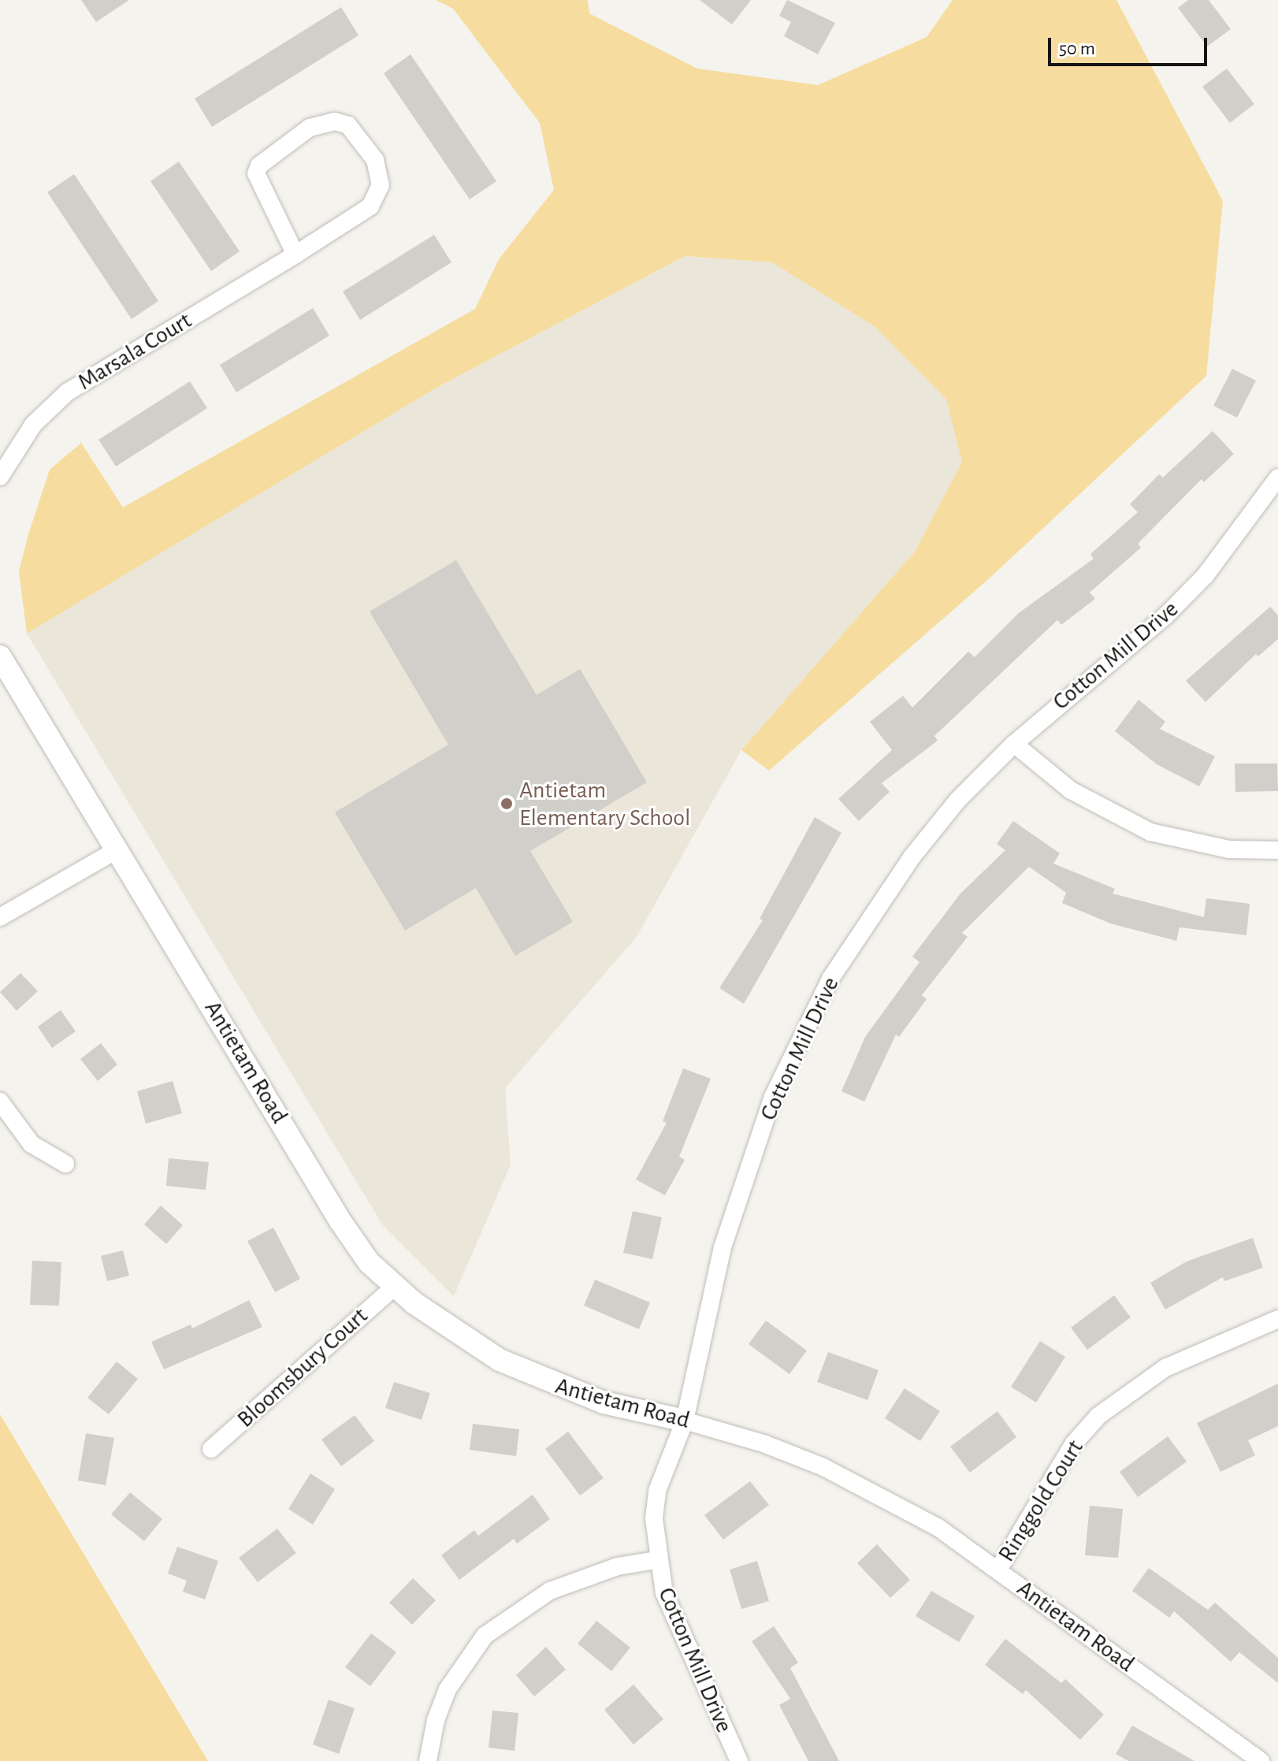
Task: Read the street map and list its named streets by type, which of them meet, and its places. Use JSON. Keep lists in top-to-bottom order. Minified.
{"streets":{"street":["Marsala Court","Cotton Mill Drive","Antietam Road","Bloomsbury Court","Ringgold Court"]},"crossings":[["Cotton Mill Drive","Antietam Road"],["Antietam Road","Bloomsbury Court"],["Antietam Road","Ringgold Court"]],"places":["Antietam Elementary School"],"scale_bar":"50 m"}
